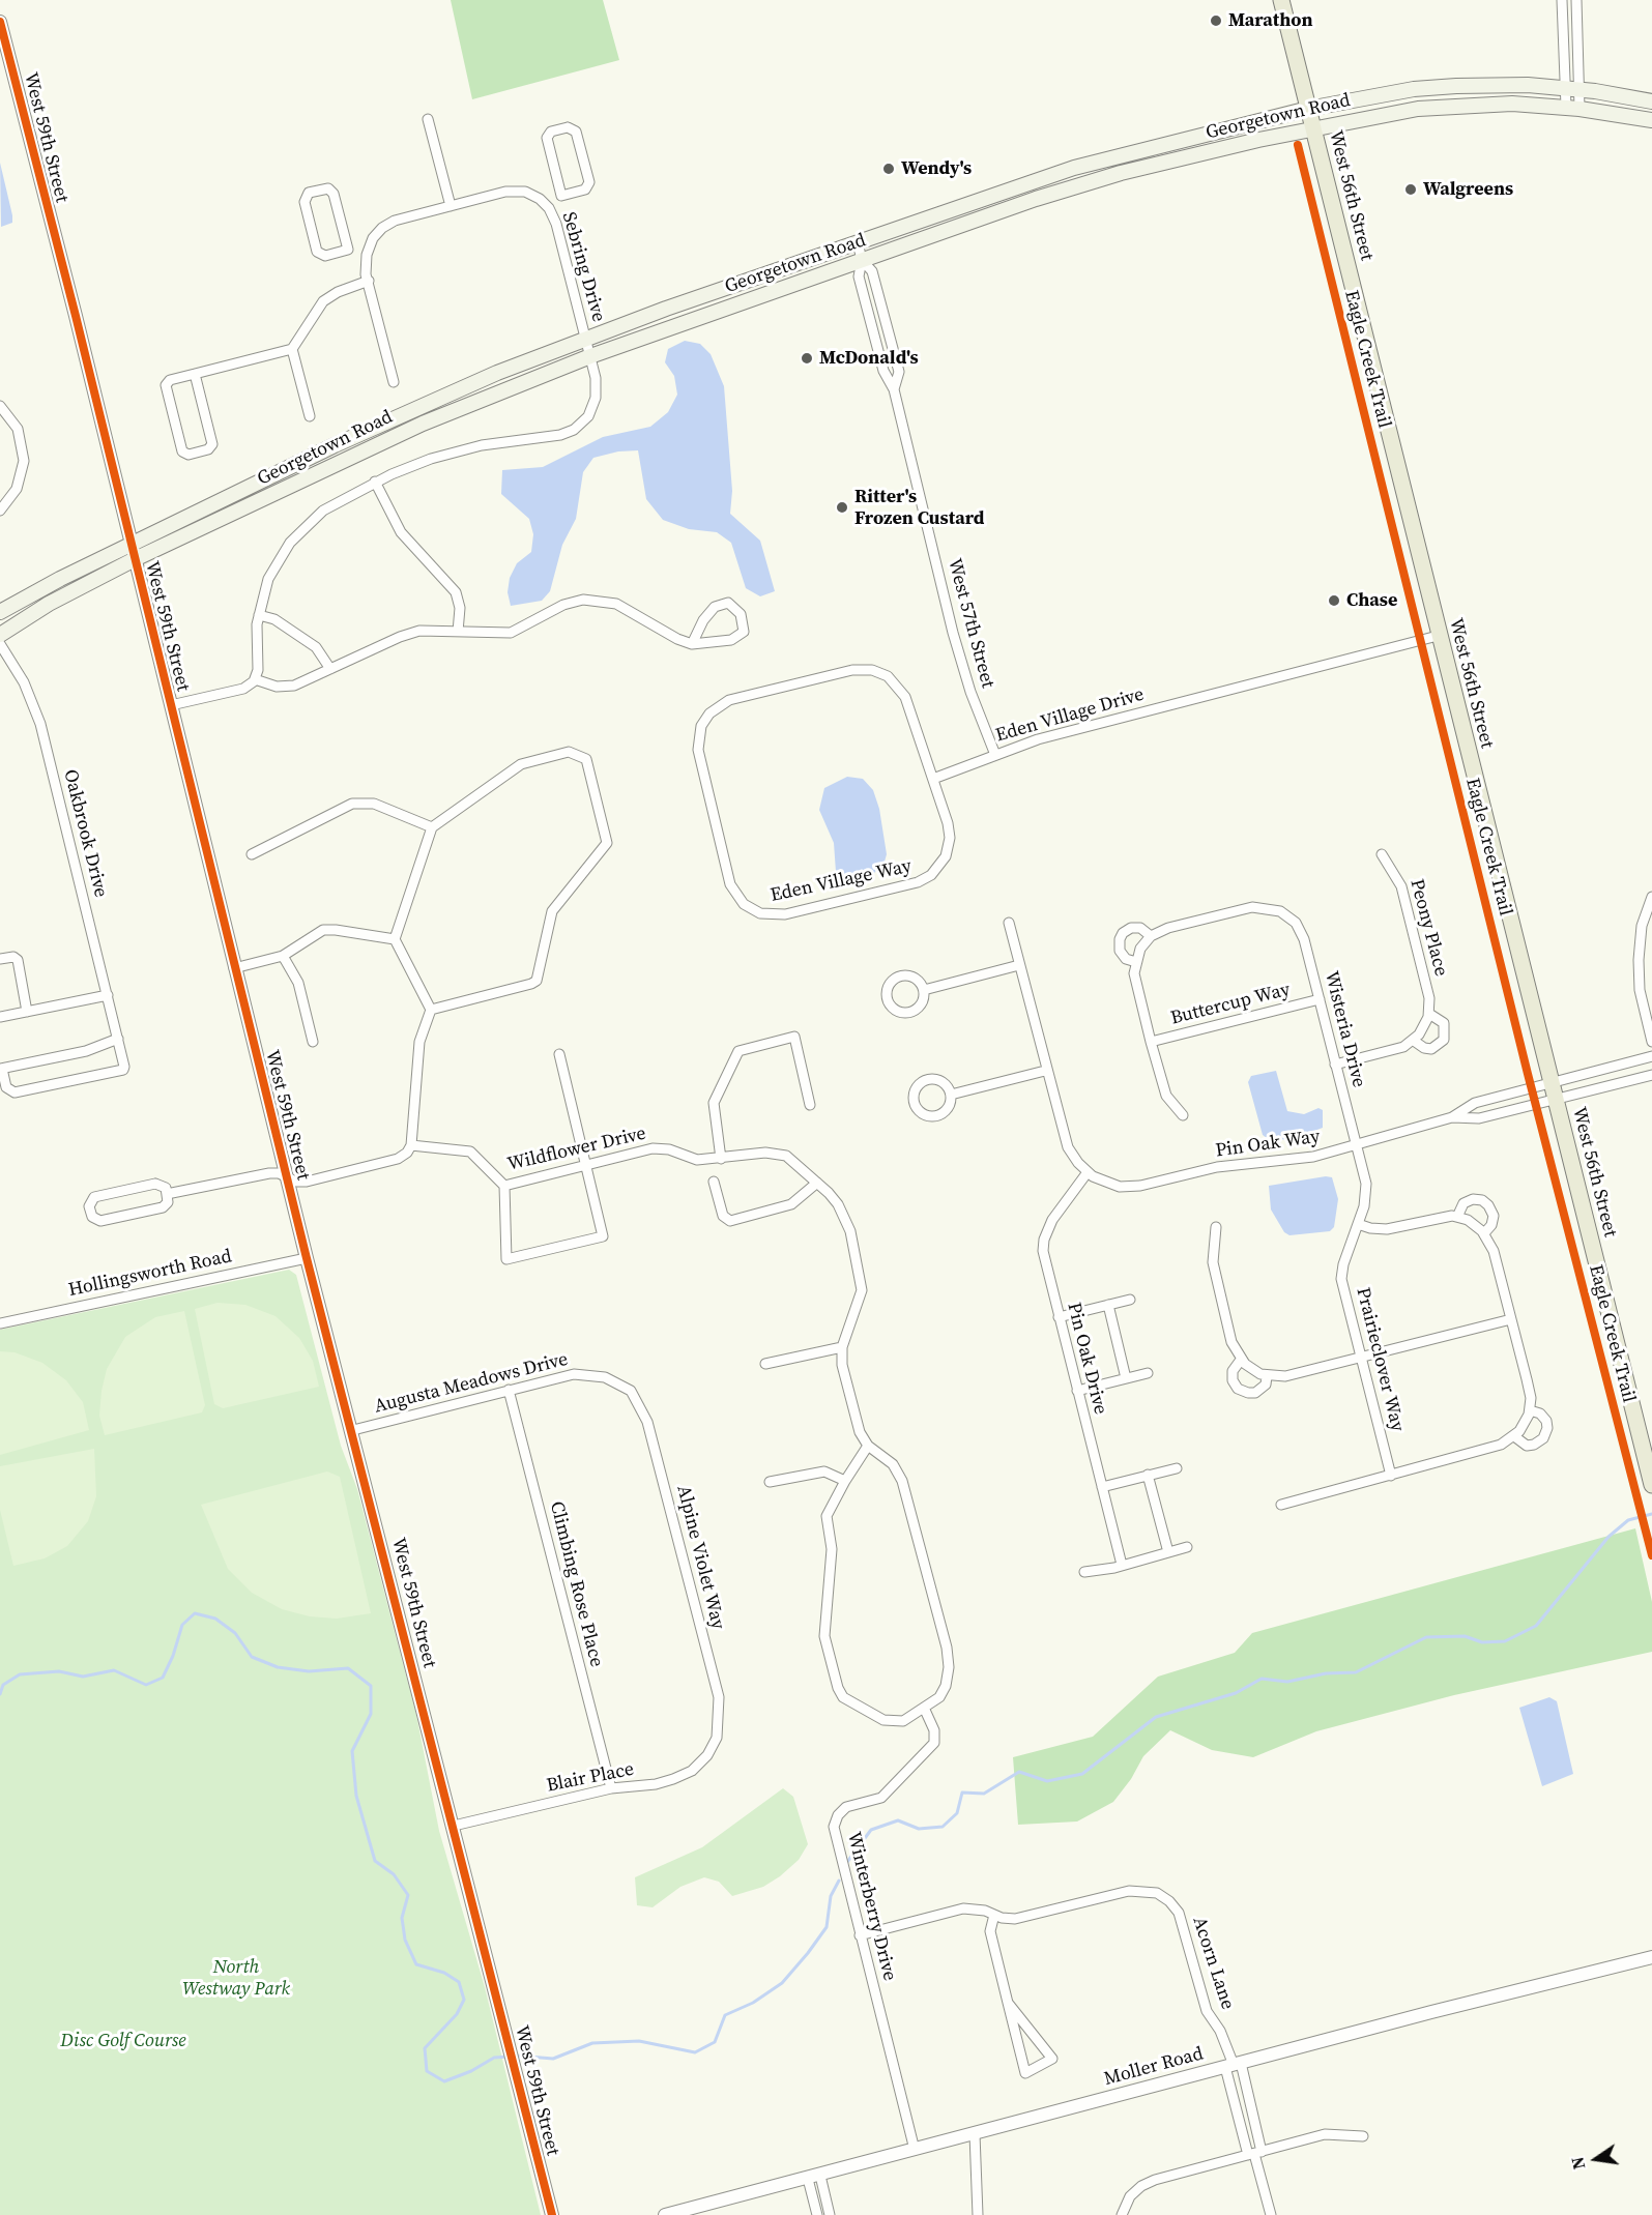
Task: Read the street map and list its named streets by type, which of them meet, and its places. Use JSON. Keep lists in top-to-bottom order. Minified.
{"streets":{"main road":["Georgetown Road","West 56th Street"],"street":["West 59th Street","Sebring Drive","West 57th Street","Eden Village Drive","Oakbrook Drive","Eden Village Way","Peony Place","Buttercup Way","Wisteria Drive","Pin Oak Way","Wildflower Drive","Hollingsworth Road","Pin Oak Drive","Prairieclover Way","Augusta Meadows Drive","Alpine Violet Way","Climbing Rose Place","Blair Place","Winterberry Drive","Acorn Lane","Moller Road"],"cycle path":["Eagle Creek Trail"]},"crossings":[["Georgetown Road","West 59th Street"],["Georgetown Road","West 56th Street"],["Georgetown Road","Sebring Drive"],["Georgetown Road","West 57th Street"],["West 59th Street","Hollingsworth Road"],["West 59th Street","Augusta Meadows Drive"],["West 59th Street","Blair Place"],["West 56th Street","Eden Village Drive"],["West 56th Street","Pin Oak Way"],["West 57th Street","Eden Village Drive"],["Eden Village Drive","Eden Village Way"],["Peony Place","Wisteria Drive"],["Buttercup Way","Wisteria Drive"],["Wisteria Drive","Pin Oak Way"],["Wisteria Drive","Prairieclover Way"],["Pin Oak Way","Pin Oak Drive"],["Pin Oak Way","Prairieclover Way"],["Augusta Meadows Drive","Alpine Violet Way"],["Augusta Meadows Drive","Climbing Rose Place"],["Alpine Violet Way","Blair Place"],["Climbing Rose Place","Blair Place"],["Winterberry Drive","Moller Road"],["Acorn Lane","Moller Road"]],"parks":["North Westway Park","Disc Golf Course"],"places":["Marathon","Wendy's","Walgreens","McDonald's","Ritter's Frozen Custard","Chase"],"north":"left"}
